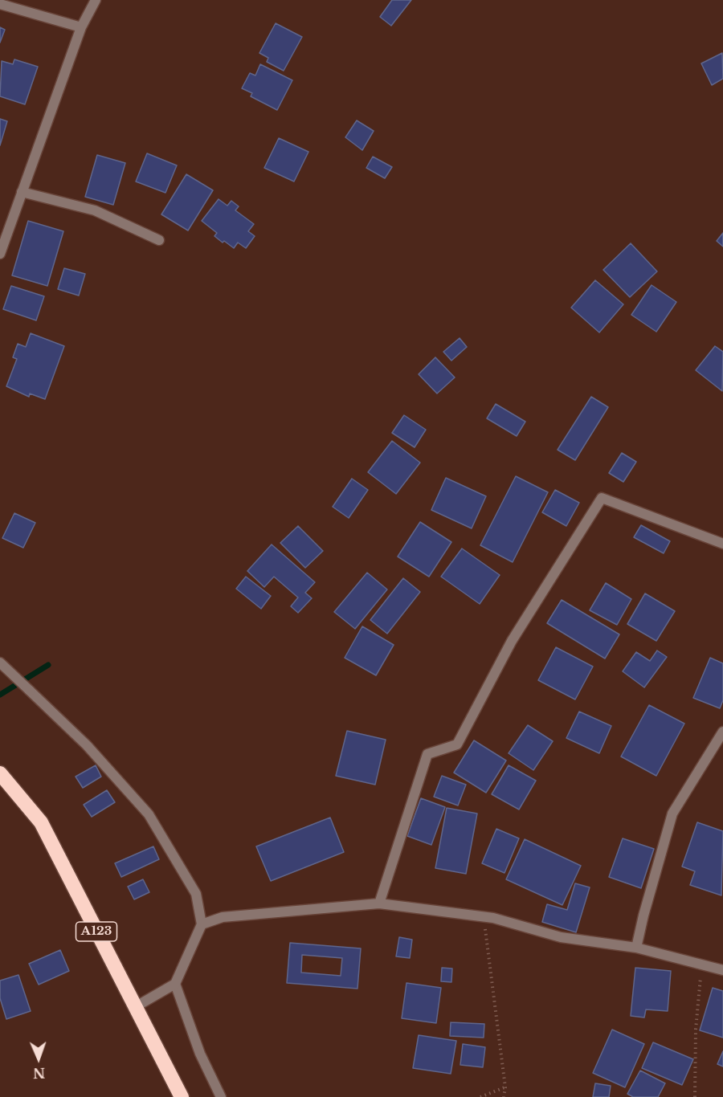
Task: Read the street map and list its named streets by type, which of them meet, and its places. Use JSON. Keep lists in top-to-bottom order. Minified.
{"streets":{"highway":["A123"]},"north":"bottom"}
